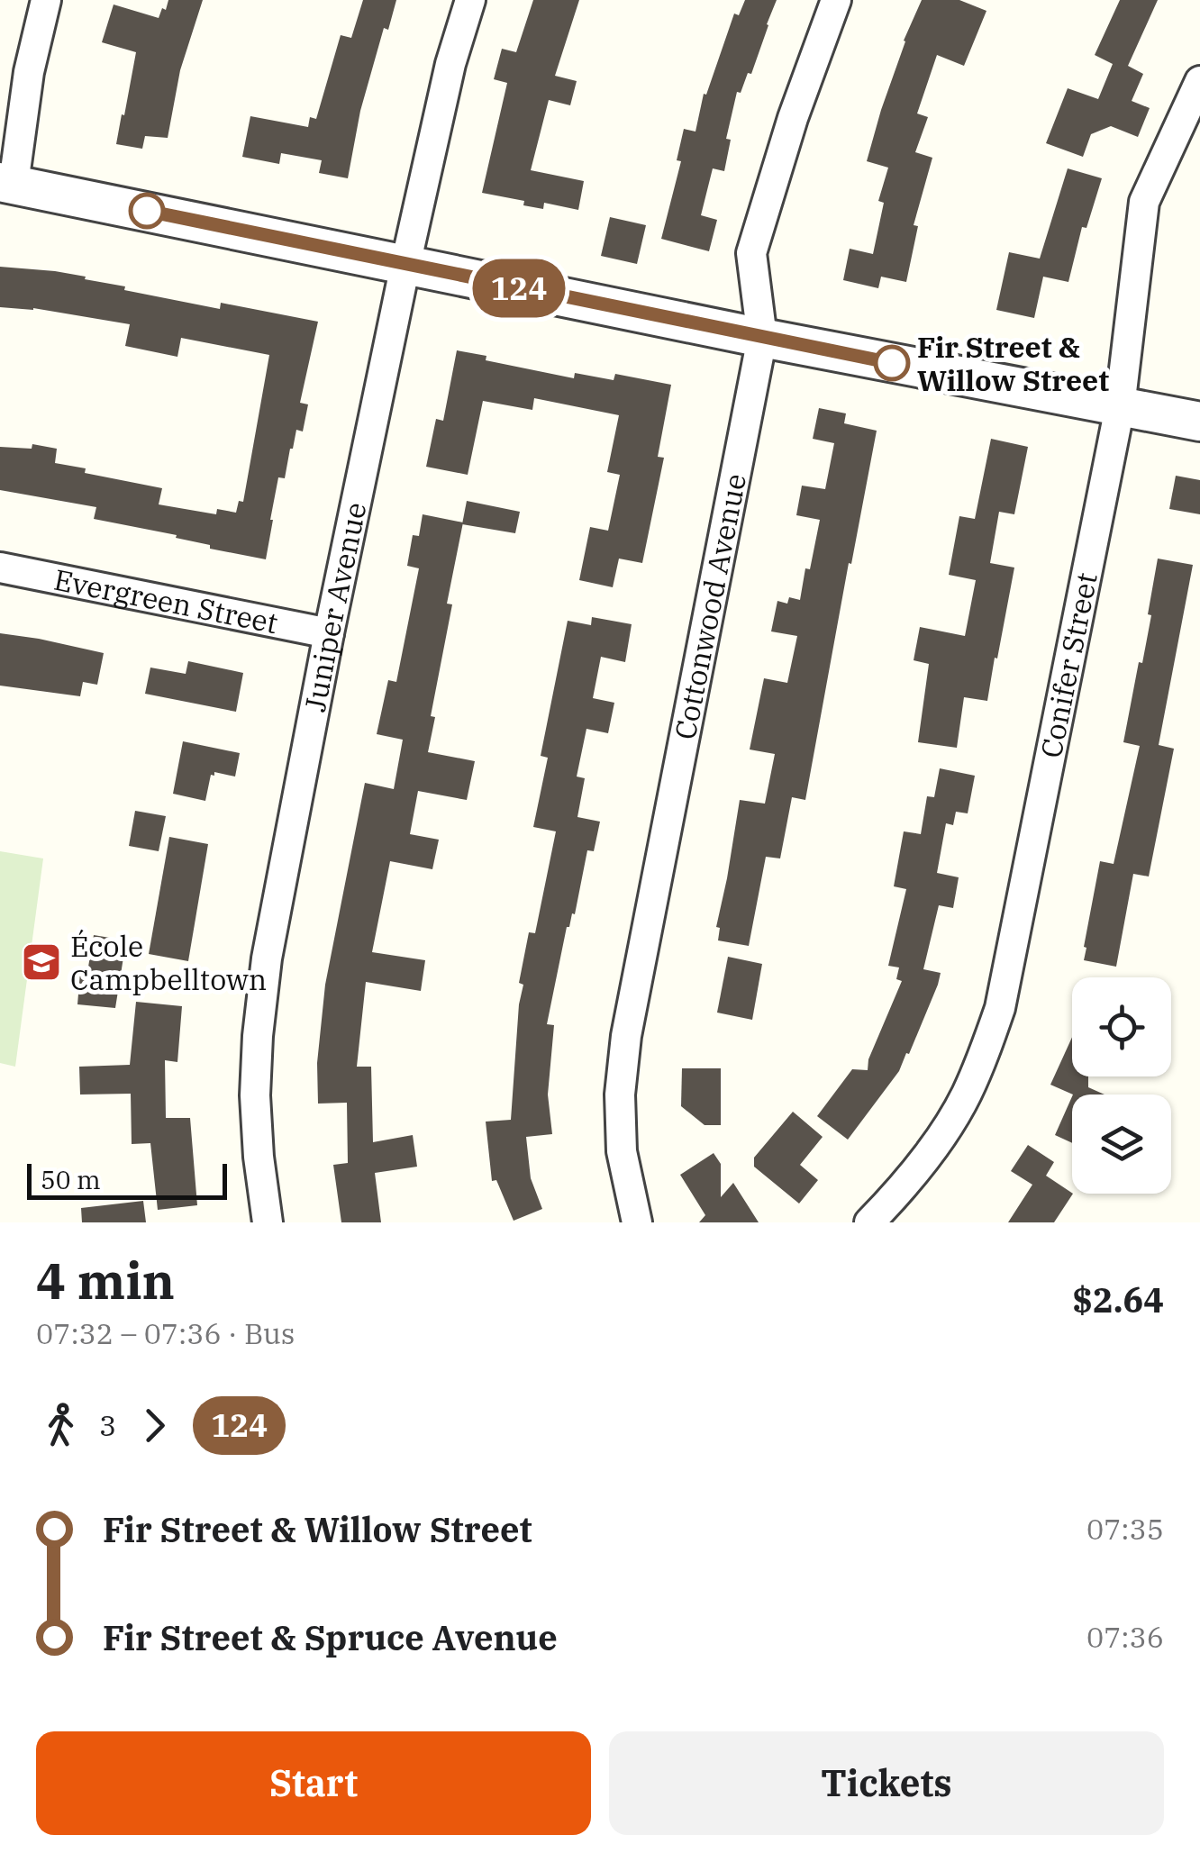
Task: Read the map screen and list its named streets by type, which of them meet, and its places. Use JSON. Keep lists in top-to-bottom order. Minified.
{"streets":{"street":["Evergreen Street","Cottonwood Avenue","Juniper Avenue","Conifer Street"]},"crossings":[["Evergreen Street","Juniper Avenue"]],"places":{"other":["Fir Street & Willow Street"],"school or university":["École Campbelltown"]},"lines":["bus line 124"],"scale_bar":"50 m","page":{"on_map":"124","scale":"50 m","heading":["4 min","07:32 – 07:36 · Bus","$2.64"],"legs":["3","124"],"list":[{"name":"Fir Street & Willow Street","value":"07:35"},{"name":"Fir Street & Spruce Avenue","value":"07:36"}],"buttons":["Start","Tickets"]}}
